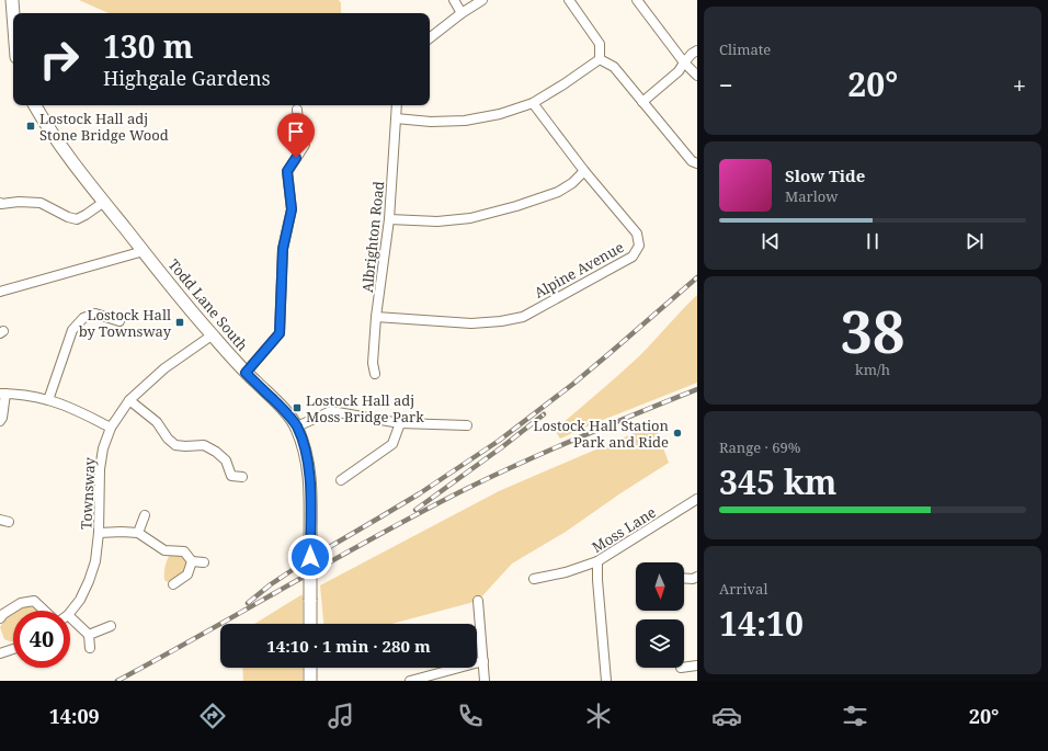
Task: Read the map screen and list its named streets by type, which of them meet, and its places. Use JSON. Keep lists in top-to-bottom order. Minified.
{"streets":{"street":["Albrighton Road","Alpine Avenue","Todd Lane South","Townsway","Moss Lane"]},"crossings":[["Albrighton Road","Alpine Avenue"],["Todd Lane South","Townsway"]],"places":{"transit":["Lostock Hall adj Stone Bridge Wood","Lostock Hall by Townsway","Lostock Hall adj Moss Bridge Park"],"other":["Lostock Hall Station Park and Ride"]},"north":"bottom","page":{"tile":["Climate",["38","km/h"],["Range · 69%","345 km"],["Arrival","14:10"]],"turn":["130 m","Highgale Gardens"],"heat":["−","20°","+"],"song":["Slow Tide","Marlow"],"limit":"40","trip":"14:10 · 1 min · 280 m","tabs":["14:09","20°"]}}
